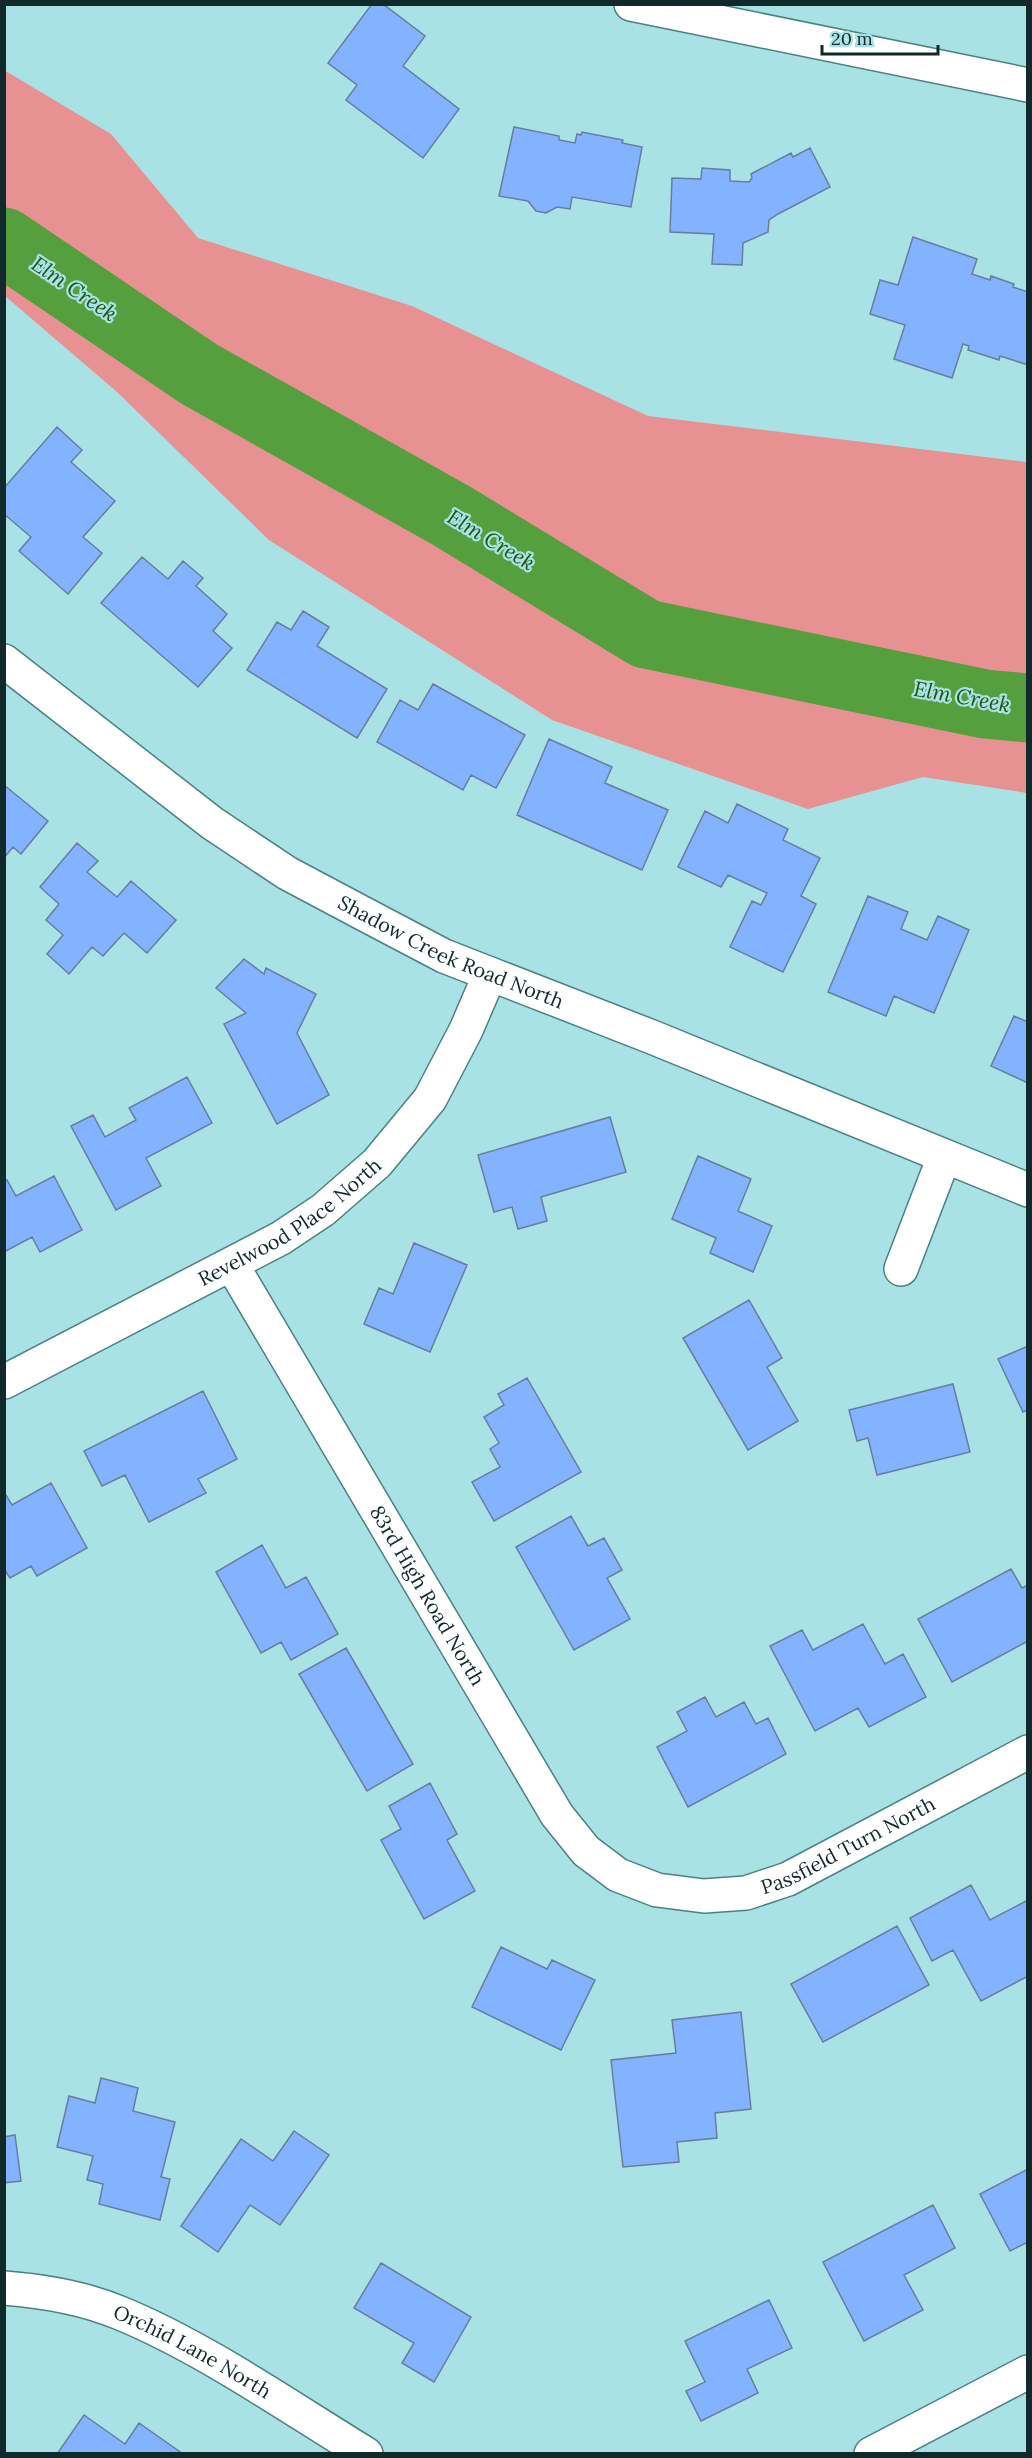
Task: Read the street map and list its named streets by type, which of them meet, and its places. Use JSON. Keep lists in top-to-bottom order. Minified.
{"streets":{"street":["Shadow Creek Road North","Revelwood Place North","83rd High Road North","Passfield Turn North","Orchid Lane North"]},"crossings":[["Shadow Creek Road North","Revelwood Place North"],["Revelwood Place North","83rd High Road North"],["83rd High Road North","Passfield Turn North"]],"water":["Elm Creek"],"scale_bar":"20 m"}
